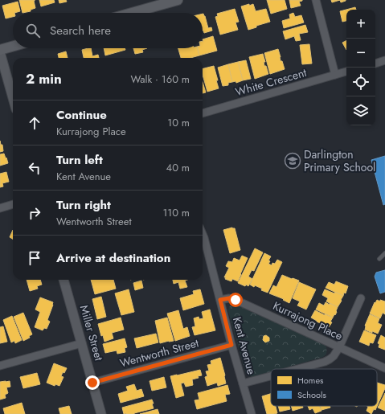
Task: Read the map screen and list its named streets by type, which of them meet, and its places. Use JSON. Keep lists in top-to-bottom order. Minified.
{"streets":{"street":["White Crescent","Kurrajong Place","Miller Street","Kent Avenue","Wentworth Street"]},"crossings":[["Kurrajong Place","Kent Avenue"],["Miller Street","Wentworth Street"],["Kent Avenue","Wentworth Street"]],"places":{"school or university":["Darlington Primary School"]},"legend":["Homes","Schools"],"page":{"map_buttons":["+","−"],"search":"Search here","heading":["2 min","Walk · 160 m"],"list":[["Continue","Kurrajong Place","10 m"],["Turn left","Kent Avenue","40 m"],["Turn right","Wentworth Street","110 m"],"Arrive at destination"]}}
